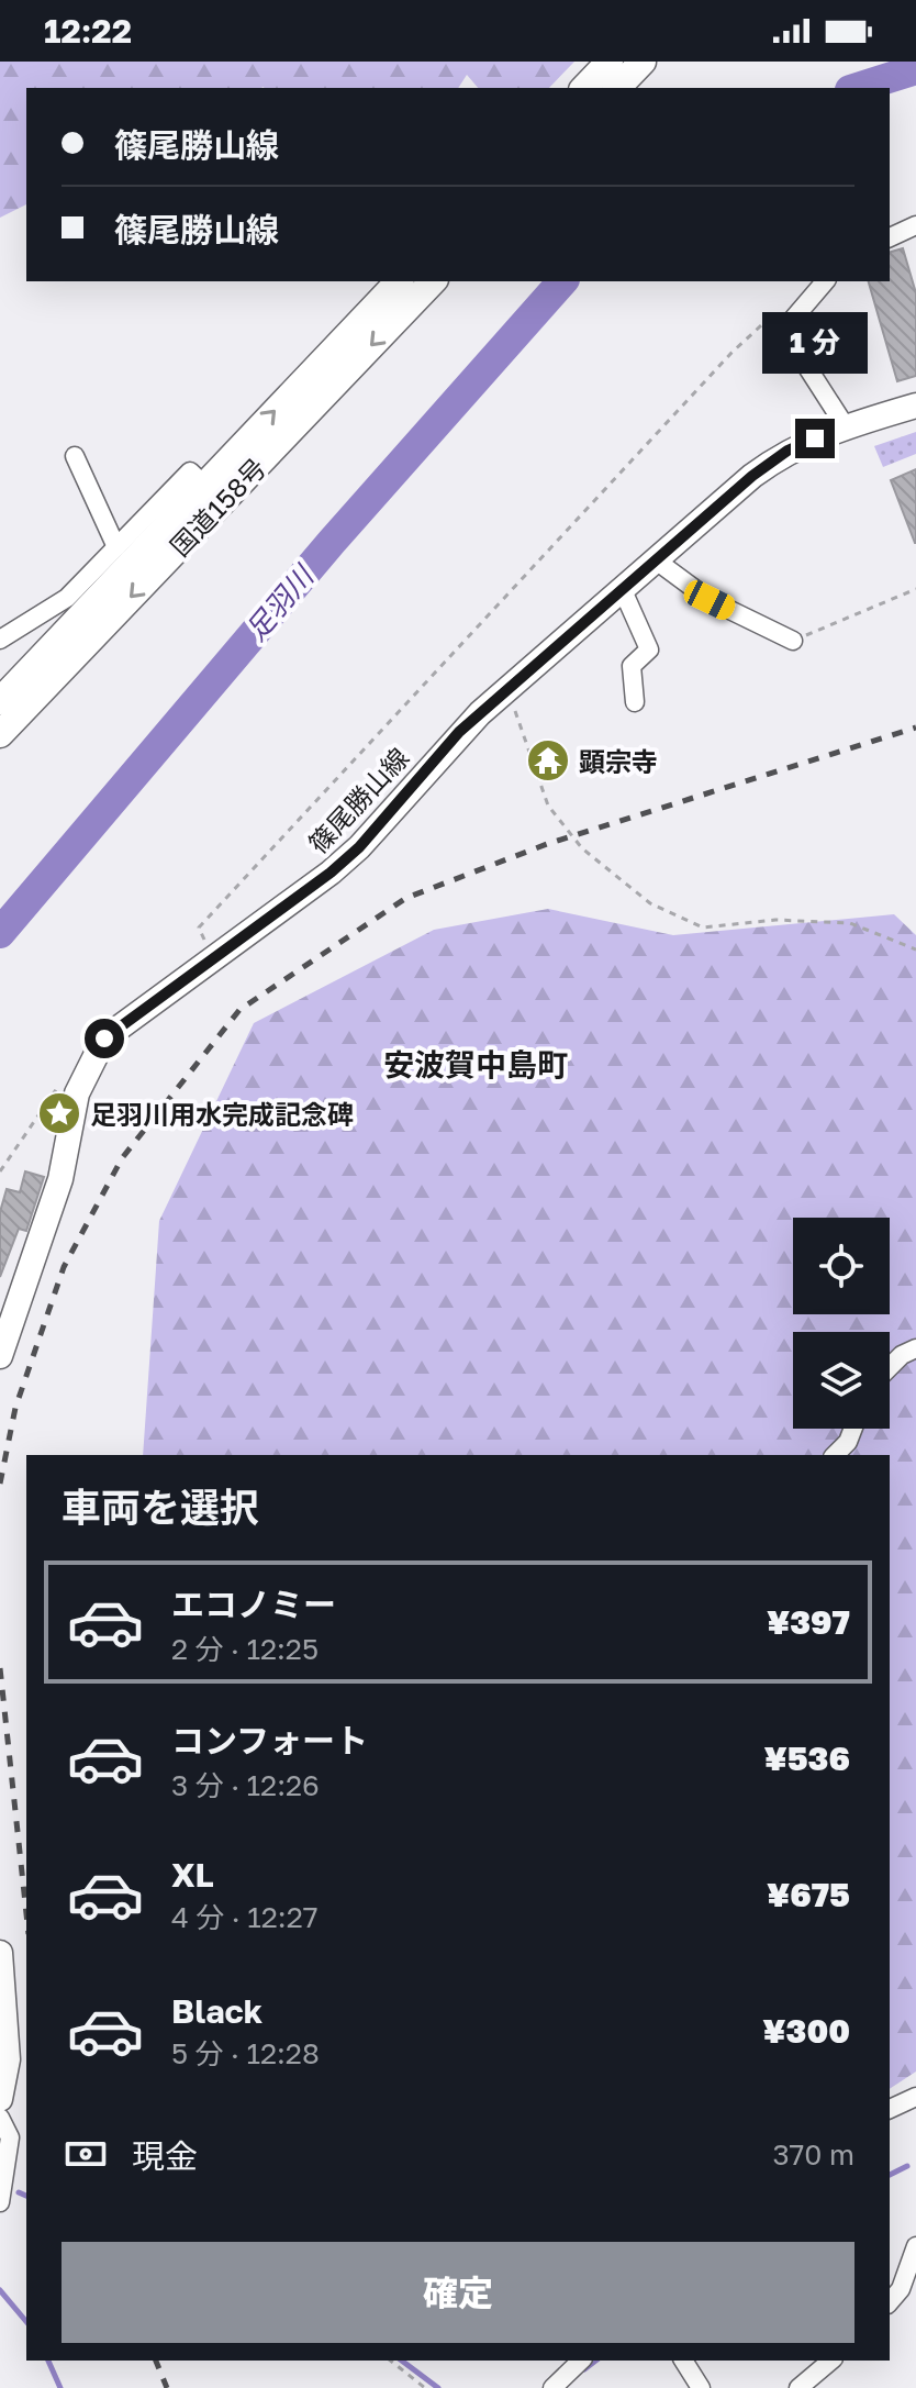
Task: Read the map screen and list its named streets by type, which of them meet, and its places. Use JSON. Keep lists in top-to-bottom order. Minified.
{"streets":{"highway":["国道158号"],"main road":["篠尾勝山線"]},"districts":["安波賀中島町"],"water":["足羽川"],"places":{"temple":["顕宗寺"],"place":["足羽川用水完成記念碑"]},"page":{"status":"12:22","banner":["篠尾勝山線","篠尾勝山線"],"bubble":"1 分","heading":"車両を選択","list":[{"name":"エコノミー","note":"2 分 · 12:25","value":"¥397"},{"name":"コンフォート","note":"3 分 · 12:26","value":"¥536"},{"name":"XL","note":"4 分 · 12:27","value":"¥675"},{"name":"Black","note":"5 分 · 12:28","value":"¥300"}],"pay":["現金","370 m"],"buttons":"確定"}}
